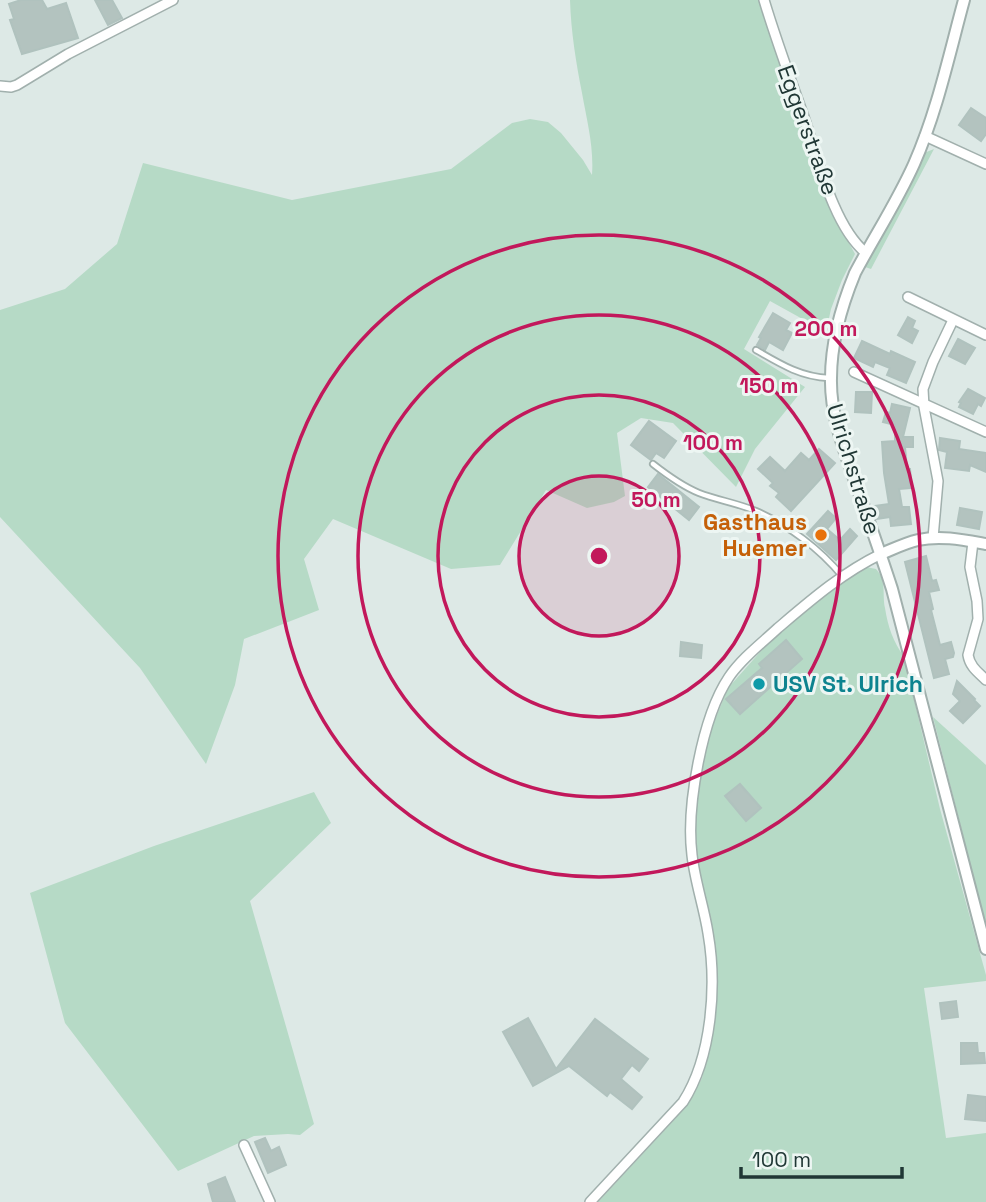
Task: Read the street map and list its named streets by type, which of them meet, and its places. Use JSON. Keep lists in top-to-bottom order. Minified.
{"streets":{"street":["Eggerstraße","Ulrichstraße"]},"crossings":[["Eggerstraße","Ulrichstraße"]],"places":["Gasthaus Huemer","USV St. Ulrich"],"scale_bar":"100 m","rings":["200 m","150 m","100 m","50 m"]}
